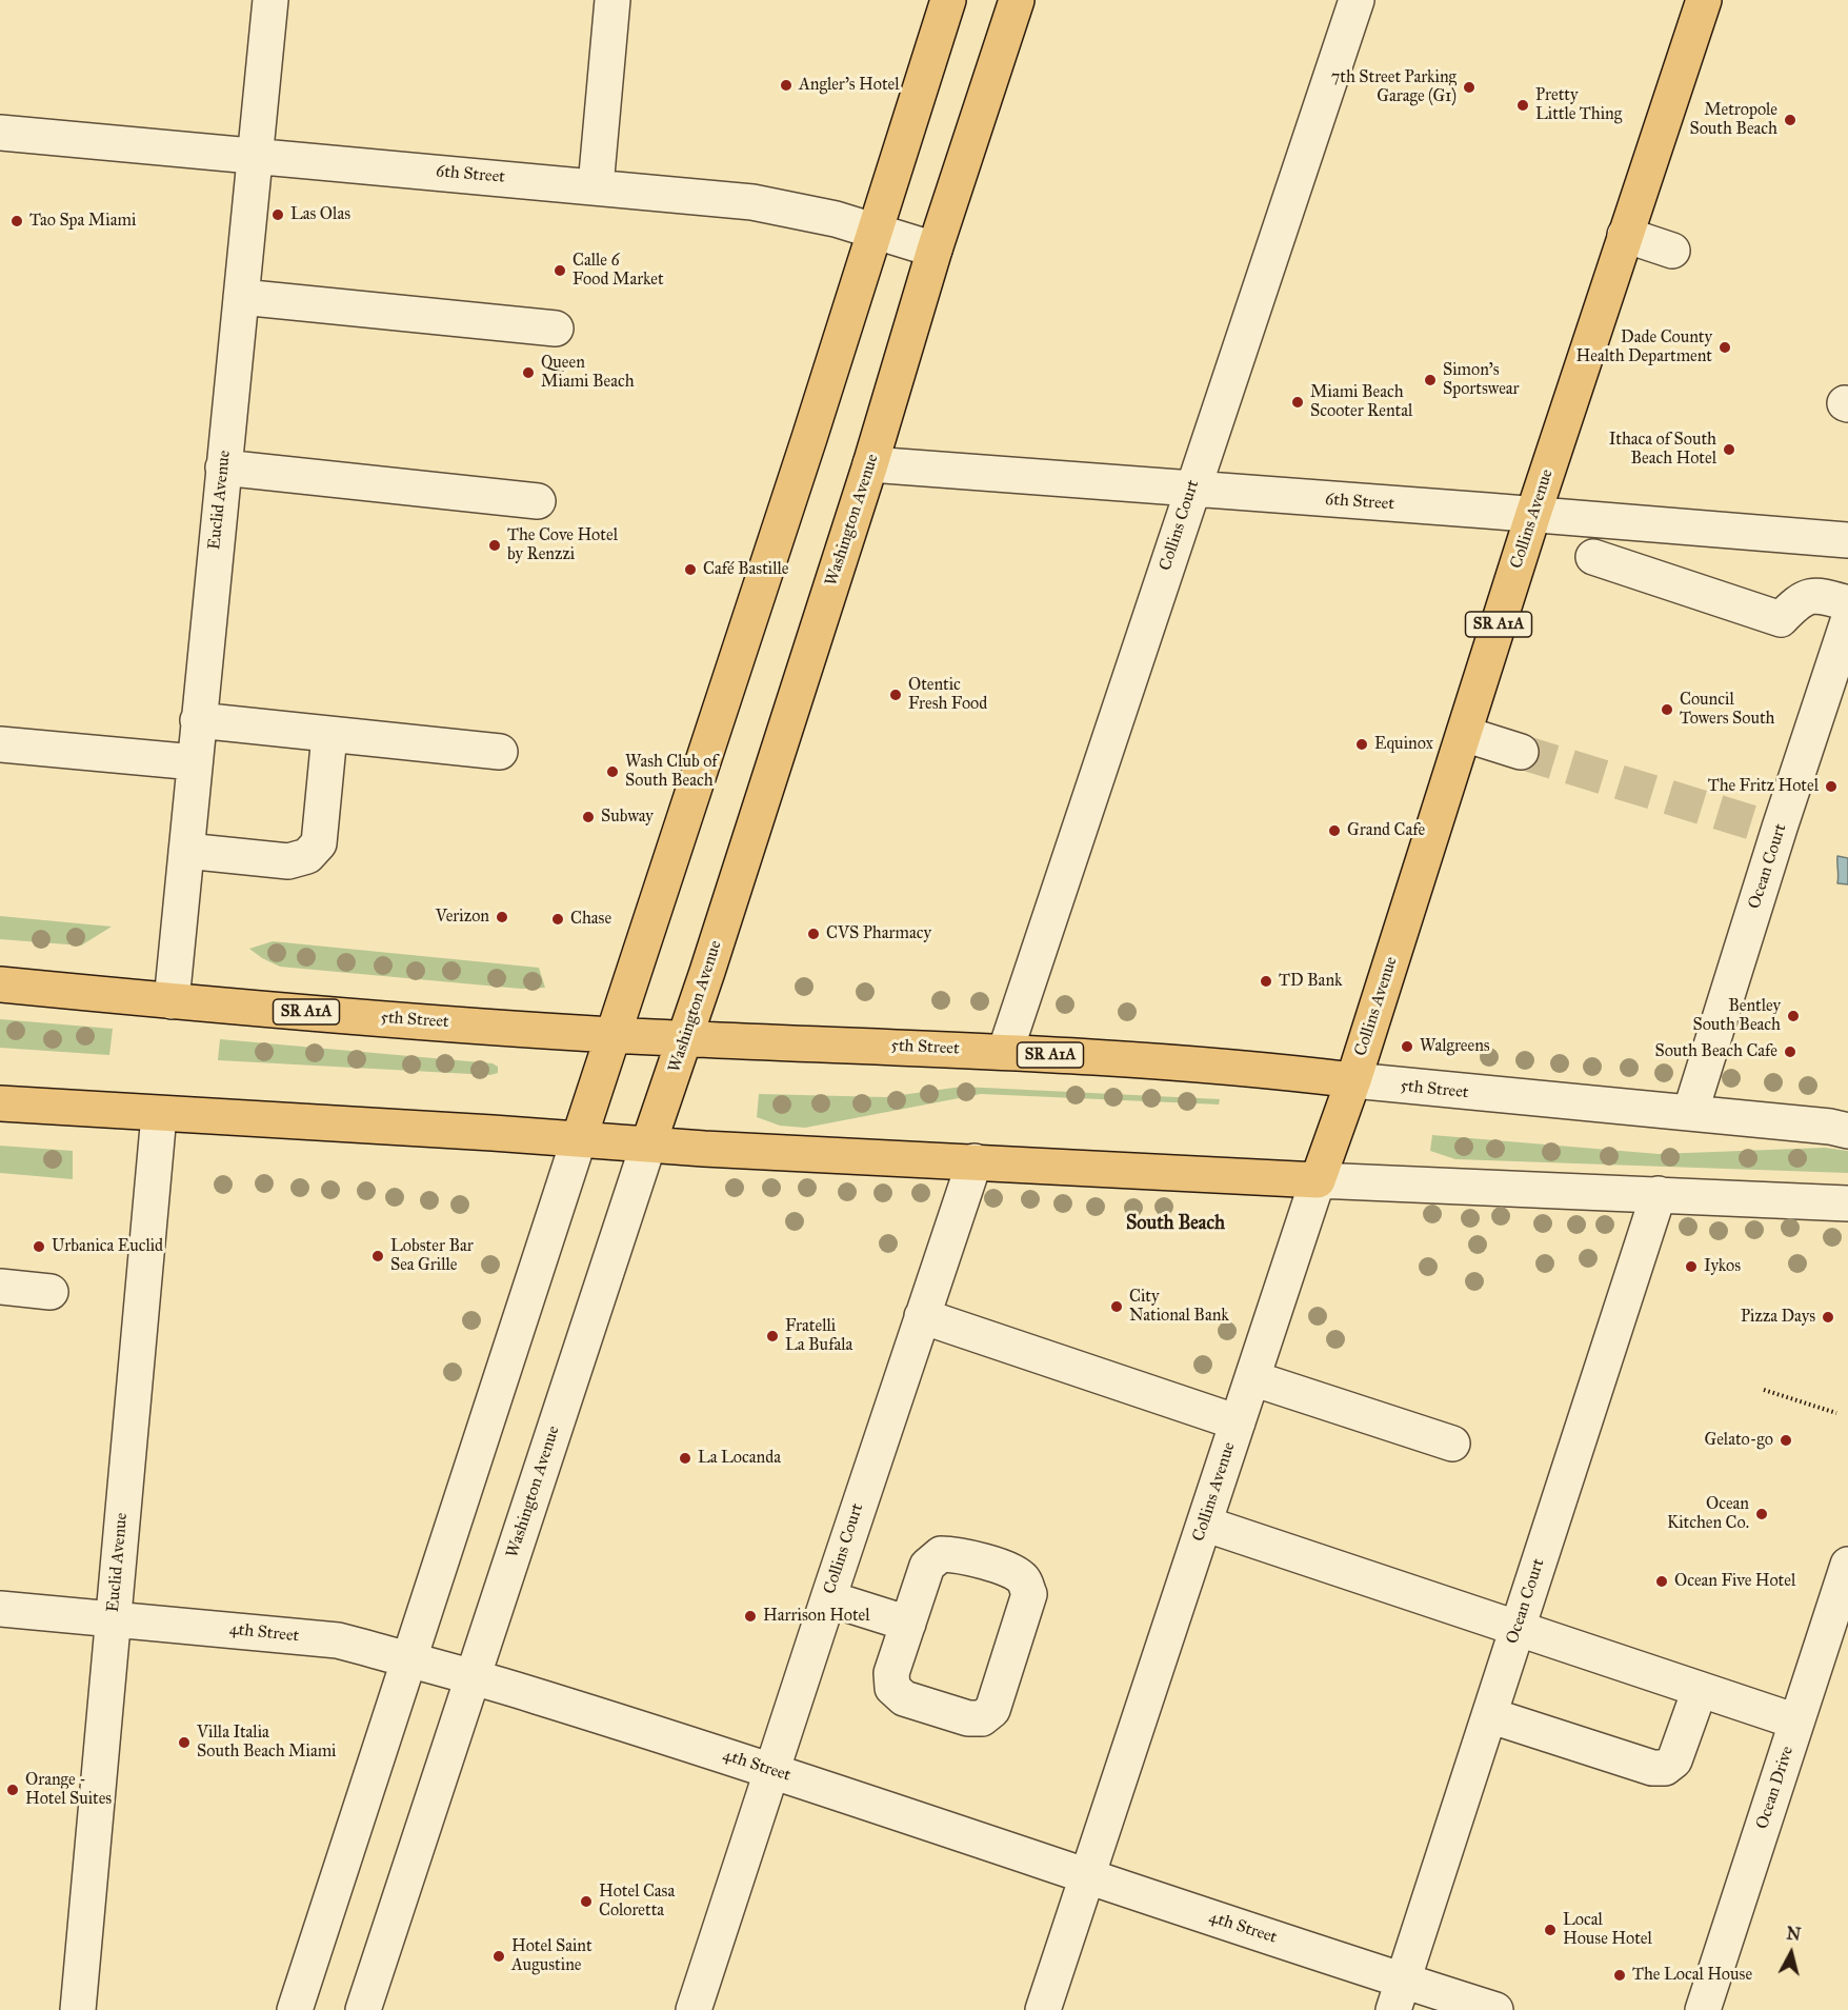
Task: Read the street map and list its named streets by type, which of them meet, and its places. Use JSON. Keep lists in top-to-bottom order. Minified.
{"streets":{"main road":["Collins Avenue","Washington Avenue","SR A1A","5th Street"],"street":["6th Street","Euclid Avenue","Collins Court","Ocean Court","4th Street","Ocean Drive"]},"crossings":[["6th Street","Euclid Avenue"],["6th Street","Collins Avenue"],["6th Street","Washington Avenue"],["6th Street","Collins Court"],["Euclid Avenue","5th Street"],["Euclid Avenue","4th Street"],["Collins Avenue","5th Street"],["Collins Avenue","4th Street"],["Washington Avenue","5th Street"],["Washington Avenue","4th Street"],["Collins Court","5th Street"],["Collins Court","4th Street"],["Ocean Court","5th Street"],["Ocean Court","4th Street"]],"districts":["South Beach"],"places":["Angler's Hotel","7th Street Parking Garage (G1)","Pretty Little Thing","Metropole South Beach","Las Olas","Tao Spa Miami","Calle 6 Food Market","Dade County Health Department","Queen Miami Beach","Simon's Sportswear","Miami Beach Scooter Rental","Ithaca of South Beach Hotel","The Cove Hotel by Renzzi","Café Bastille","Otentic Fresh Food","Council Towers South","Equinox","Wash Club of South Beach","The Fritz Hotel","Subway","Grand Cafe","Verizon","Chase","CVS Pharmacy","TD Bank","Bentley South Beach","Walgreens","South Beach Cafe","Urbanica Euclid","Lobster Bar Sea Grille","Iykos","City National Bank","Pizza Days","Fratelli La Bufala","Gelato-go","La Locanda","Ocean Kitchen Co.","Ocean Five Hotel","Harrison Hotel","Villa Italia South Beach Miami","Orange - Hotel Suites","Hotel Casa Coloretta","Local House Hotel","Hotel Saint Augustine","The Local House"],"north":"top"}
